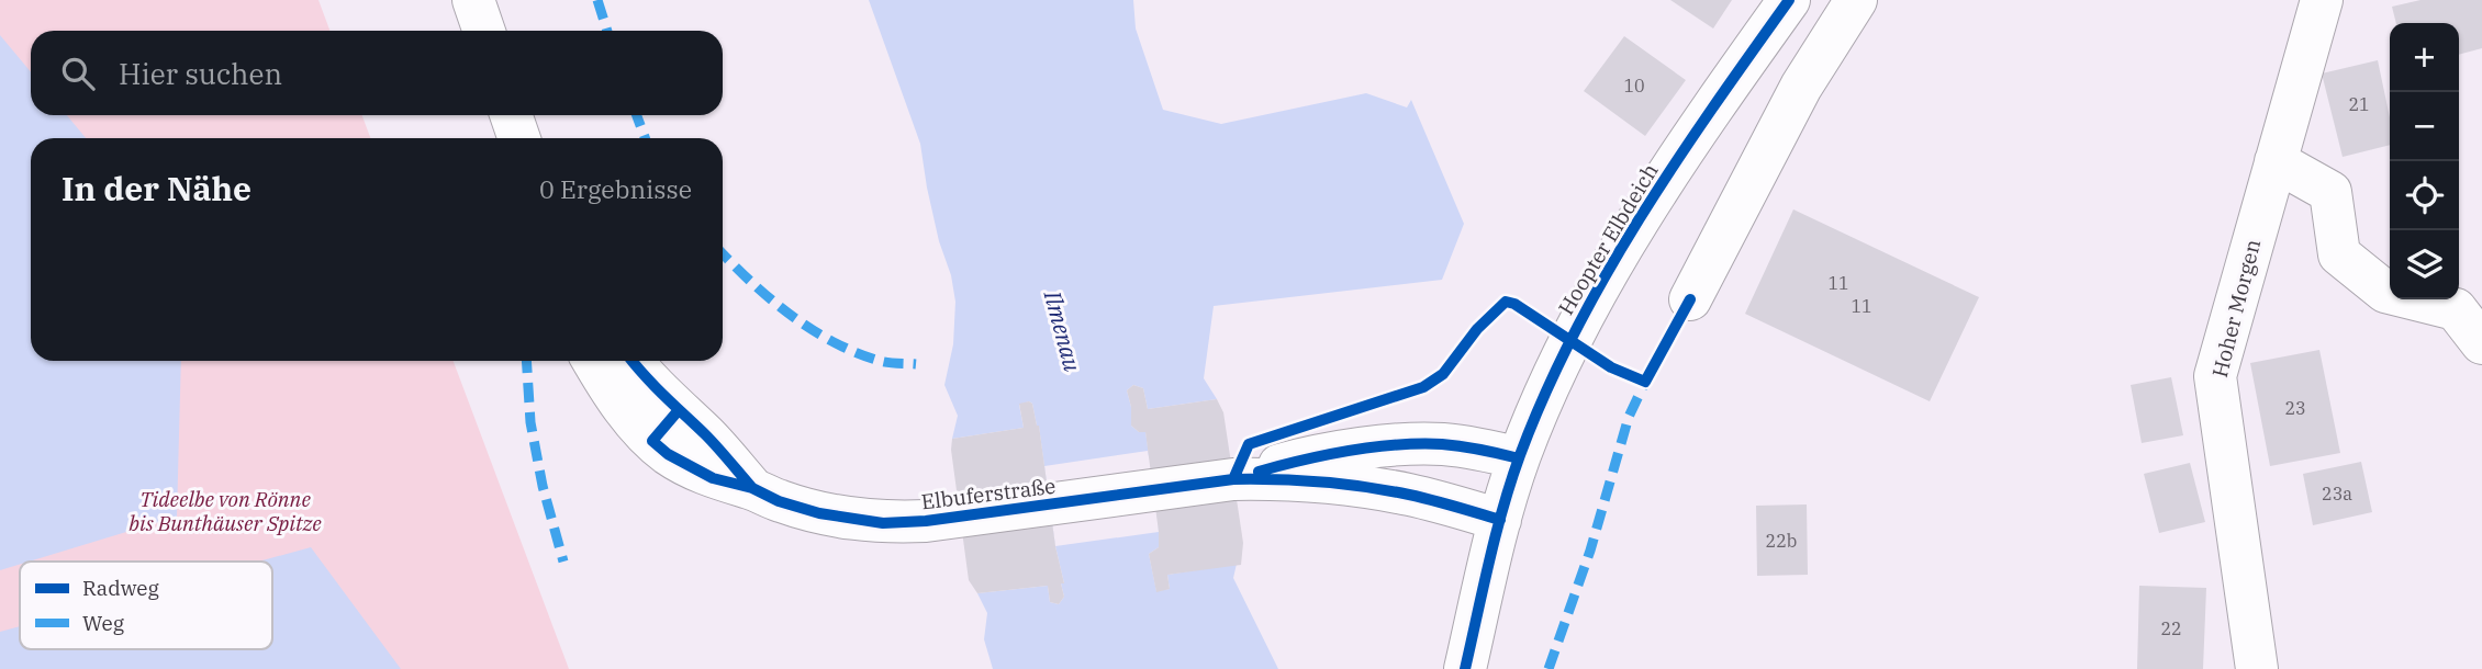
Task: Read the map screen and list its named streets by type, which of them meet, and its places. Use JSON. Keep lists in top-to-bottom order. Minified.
{"streets":{"street":["Hoopter Elbdeich","Hoher Morgen","Elbuferstraße"]},"crossings":[["Hoopter Elbdeich","Elbuferstraße"]],"water":["Ilmenau"],"parks":["Tideelbe von Rönne bis Bunthäuser Spitze"],"house_numbers":["10","21","11","11","23","23a","22b","22"],"legend":["Radweg","Weg"],"page":{"map_buttons":["+","−"],"search":"Hier suchen","heading":["In der Nähe","0 Ergebnisse"]}}
